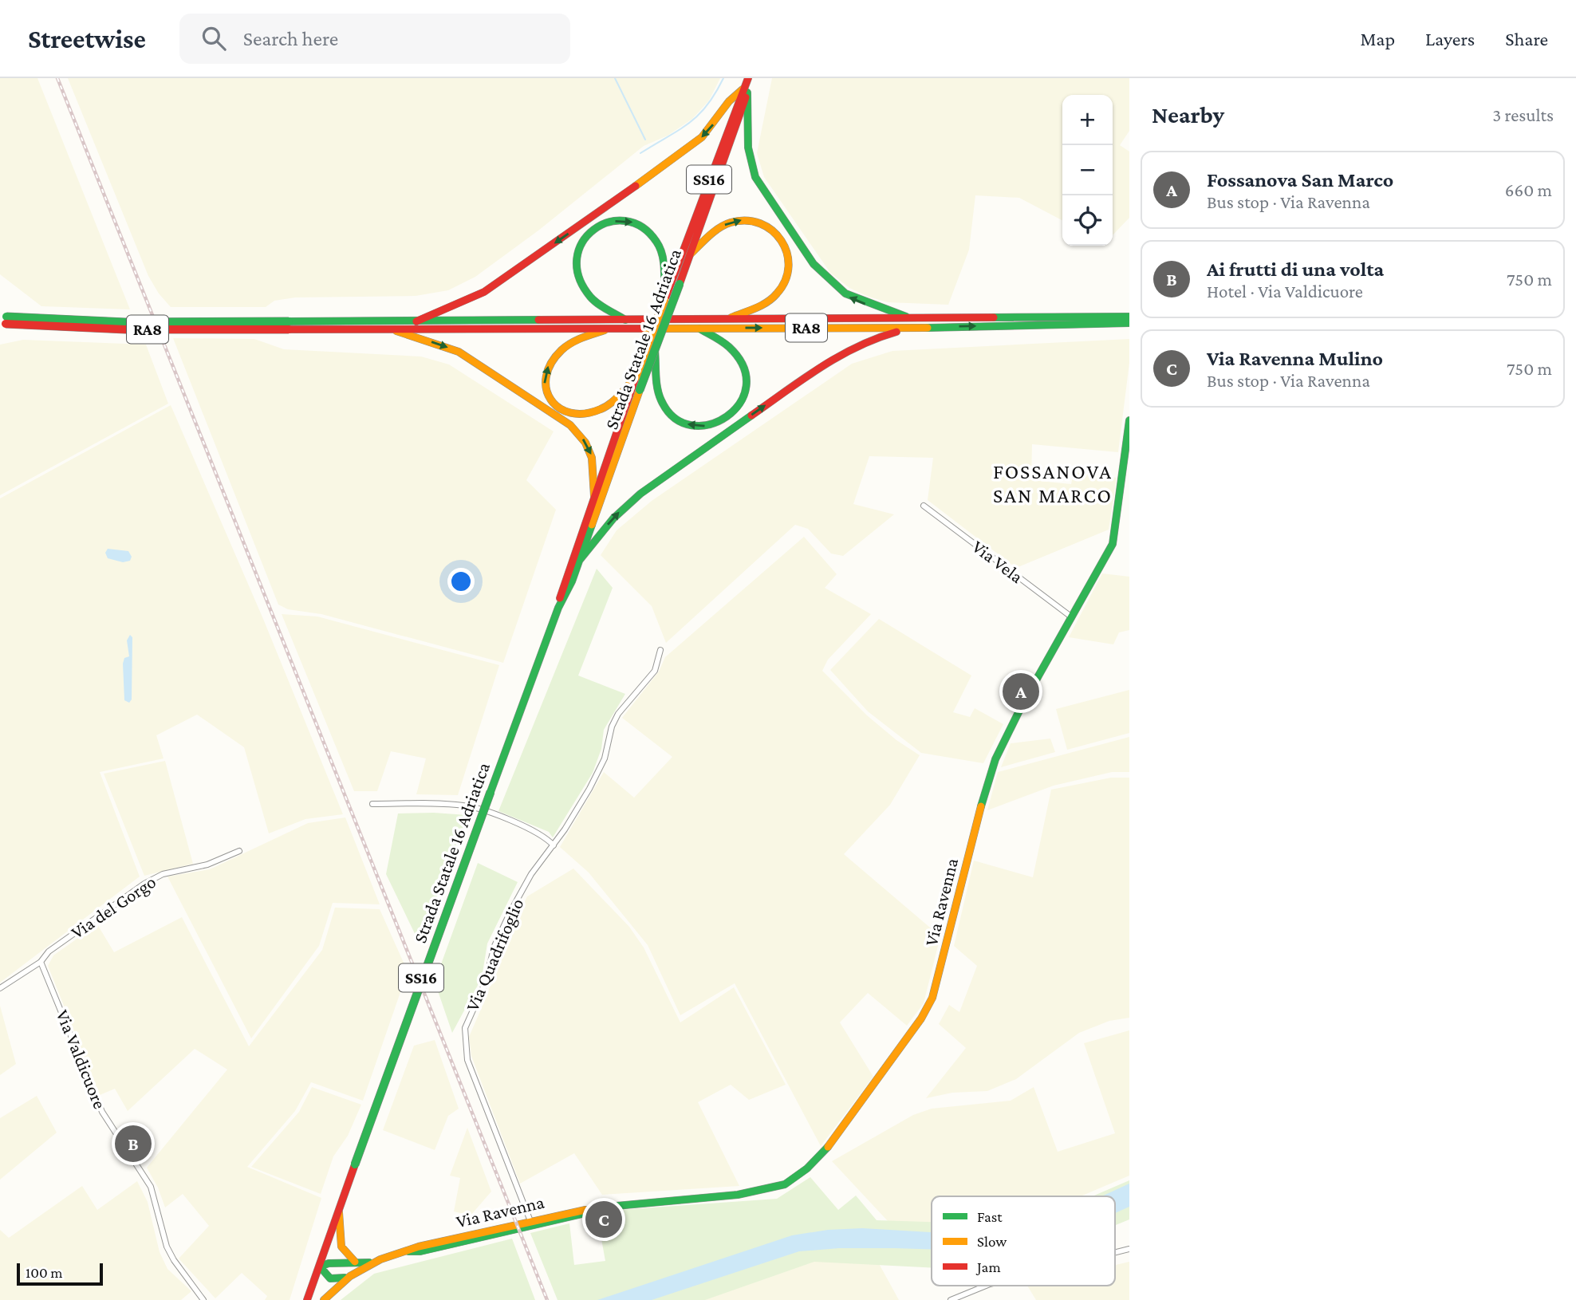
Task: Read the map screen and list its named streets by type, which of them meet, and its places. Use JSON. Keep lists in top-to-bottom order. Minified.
{"streets":{"main road":["SS16","RA8","Strada Statale 16 Adriatica","Via Ravenna"],"street":["Via Vela","Via del Gorgo","Via Quadrifoglio","Via Valdicuore"]},"crossings":[["SS16","Strada Statale 16 Adriatica"],["SS16","Via Ravenna"],["Strada Statale 16 Adriatica","Via Ravenna"],["Via Vela","Via Ravenna"],["Via Ravenna","Via Quadrifoglio"],["Via del Gorgo","Via Valdicuore"]],"districts":["FOSSANOVA SAN MARCO"],"legend":["Fast","Slow","Jam"],"scale_bar":"100 m","page":{"header":"Streetwise","search":"Search here","nav":["Map","Layers","Share"],"heading":["Nearby","3 results"],"map_buttons":["+","−"],"list":[{"mark":"A","name":"Fossanova San Marco","note":"Bus stop · Via Ravenna","value":"660 m"},{"mark":"B","name":"Ai frutti di una volta","note":"Hotel · Via Valdicuore","value":"750 m"},{"mark":"C","name":"Via Ravenna Mulino","note":"Bus stop · Via Ravenna","value":"750 m"}],"pins":["A","B","C"],"scale":"100 m"}}
